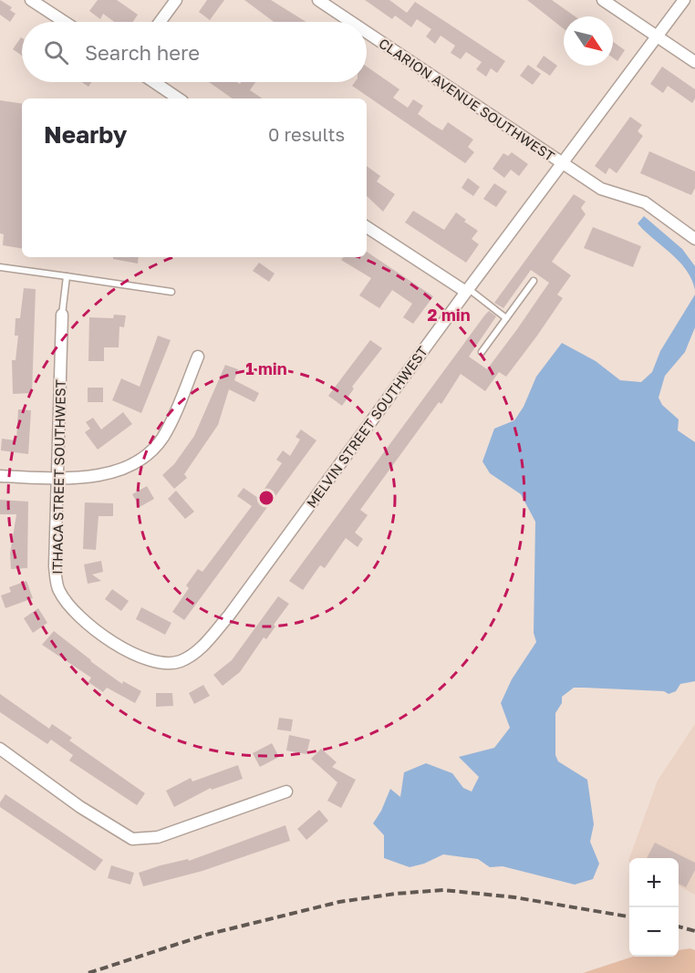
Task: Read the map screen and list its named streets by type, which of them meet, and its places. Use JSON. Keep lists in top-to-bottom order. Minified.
{"streets":{"street":["CLARION AVENUE SOUTHWEST","MELVIN STREET SOUTHWEST","ITHACA STREET SOUTHWEST"]},"crossings":[["CLARION AVENUE SOUTHWEST","MELVIN STREET SOUTHWEST"],["MELVIN STREET SOUTHWEST","ITHACA STREET SOUTHWEST"]],"north":"bottom right","page":{"search":"Search here","heading":["Nearby","0 results"],"map_buttons":["+","−"]},"rings":["2 min","1 min"]}
